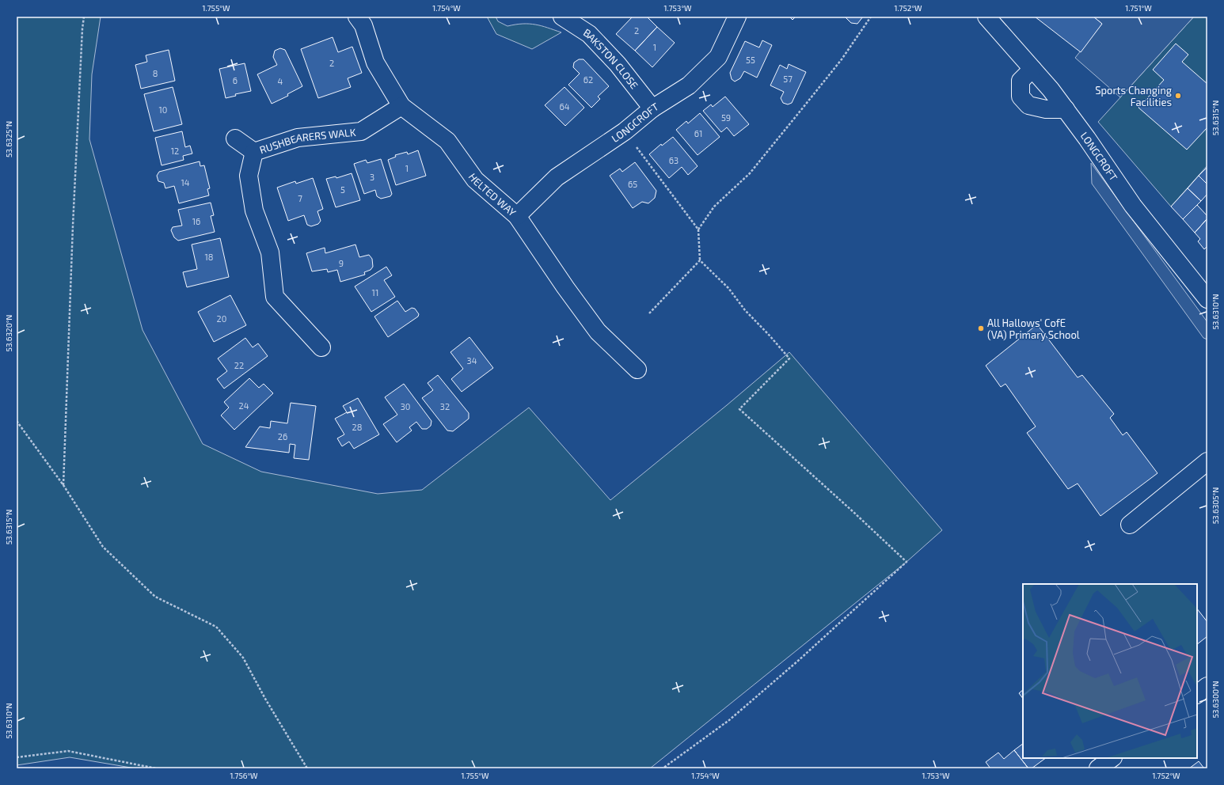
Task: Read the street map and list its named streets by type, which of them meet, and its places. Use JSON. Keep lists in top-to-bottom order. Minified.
{"streets":{"street":["BAKSTON CLOSE","LONGCROFT","RUSHBEARERS WALK","HELTED WAY"]},"crossings":[["BAKSTON CLOSE","LONGCROFT"],["LONGCROFT","HELTED WAY"],["RUSHBEARERS WALK","HELTED WAY"]],"places":["Sports Changing Facilities","All Hallows' CofE (VA) Primary School"],"house_numbers":["2","1","55","2","8","57","62","6","4","64","10","59","61","12","63","1","3","14","65","5","7","16","18","9","11","20","34","22","24","30","32","28","26"],"coordinates":["1.755°W","1.754°W","1.753°W","1.752°W","1.751°W","53.6315°N","53.6325°N","53.6310°N","53.6320°N","53.6305°N","53.6300°N","1.756°W"]}
